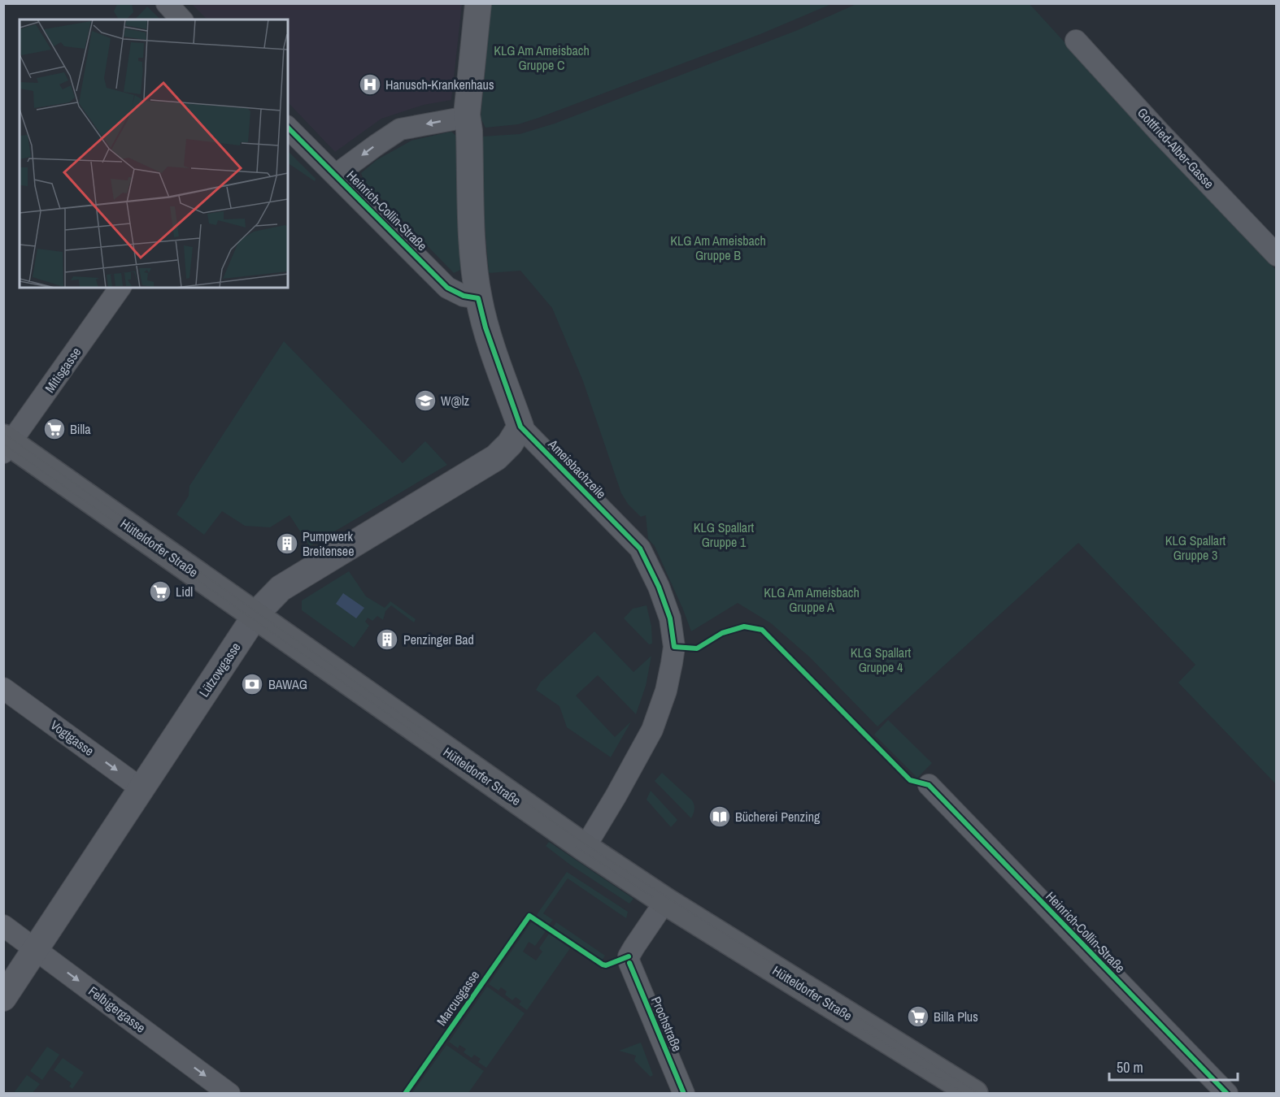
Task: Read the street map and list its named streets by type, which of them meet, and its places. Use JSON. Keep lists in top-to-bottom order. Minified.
{"streets":{"main road":["Hütteldorfer Straße"],"street":["Gottfried-Alber-Gasse","Heinrich-Collin-Straße","Mitisgasse","Ameisbachzeile","Lützowgasse","Vogtgasse","Felbigergasse","Prochstraße"],"cycle path":["Marcusgasse"]},"crossings":[["Heinrich-Collin-Straße","Ameisbachzeile"],["Mitisgasse","Hütteldorfer Straße"],["Ameisbachzeile","Hütteldorfer Straße"],["Ameisbachzeile","Lützowgasse"],["Hütteldorfer Straße","Lützowgasse"],["Hütteldorfer Straße","Prochstraße"],["Lützowgasse","Vogtgasse"],["Lützowgasse","Felbigergasse"]],"one_way":["Vogtgasse","Felbigergasse"],"parks":["KLG Am Ameisbach Gruppe C","KLG Am Ameisbach Gruppe B","KLG Spallart Gruppe 1","KLG Spallart Gruppe 3","KLG Am Ameisbach Gruppe A","KLG Spallart Gruppe 4"],"places":{"hospital":["Hanusch-Krankenhaus"],"school or university":["W@lz"],"supermarket":["Billa","Lidl","Billa Plus"],"building":["Pumpwerk Breitensee","Penzinger Bad"],"bank":["BAWAG"],"library":["Bücherei Penzing"]},"scale_bar":"50 m"}
